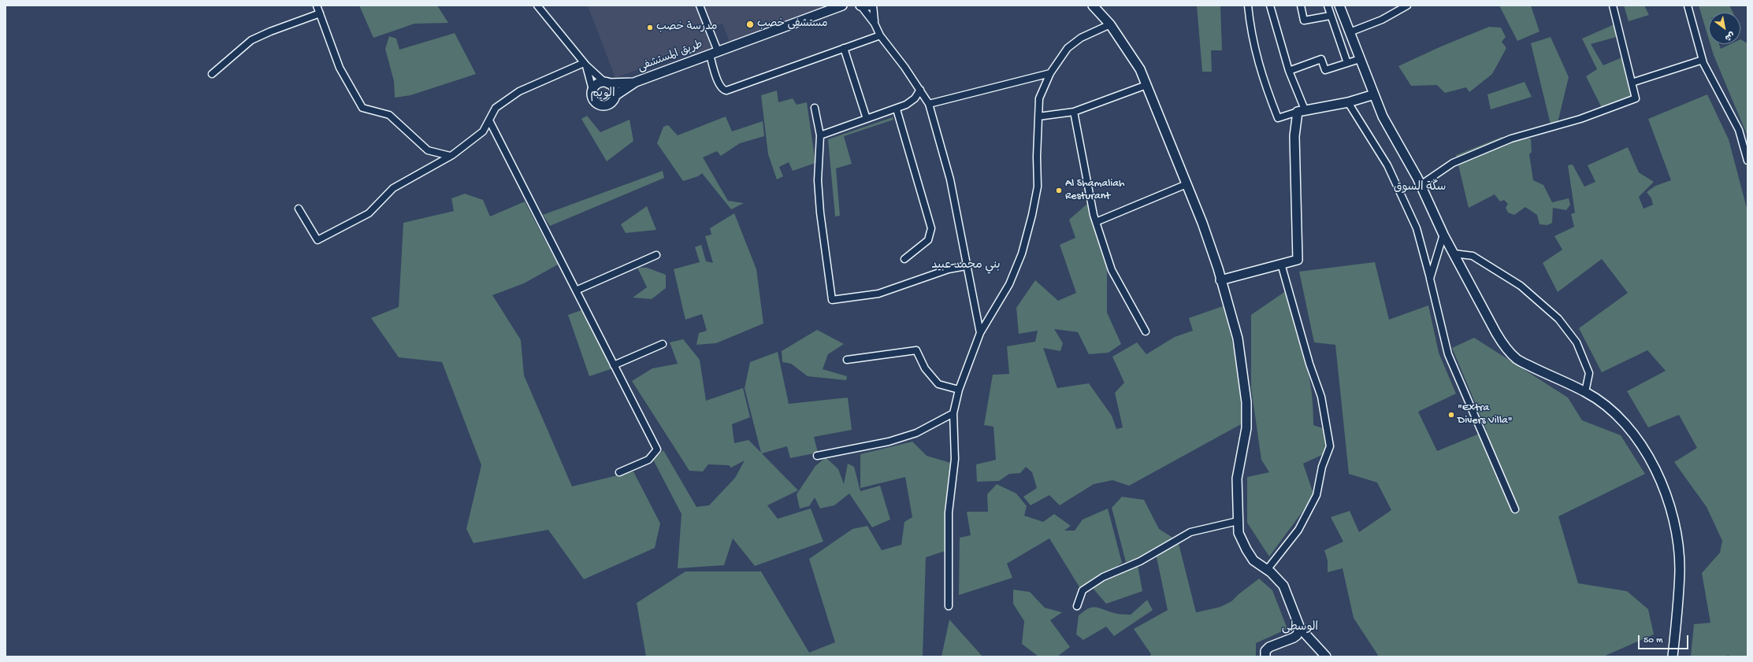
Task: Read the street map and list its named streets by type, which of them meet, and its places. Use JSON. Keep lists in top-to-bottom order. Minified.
{"streets":{"street":["طريق المستشفى"]},"districts":["الويم","سكّة السوق","بني محمد عبيد","الوسطى"],"places":["مستشفى خصب","مدرسة خصب","Al Shamaliah Resturant","\"Extra Divers Villa\""],"scale_bar":"50 m","north":"bottom right"}
